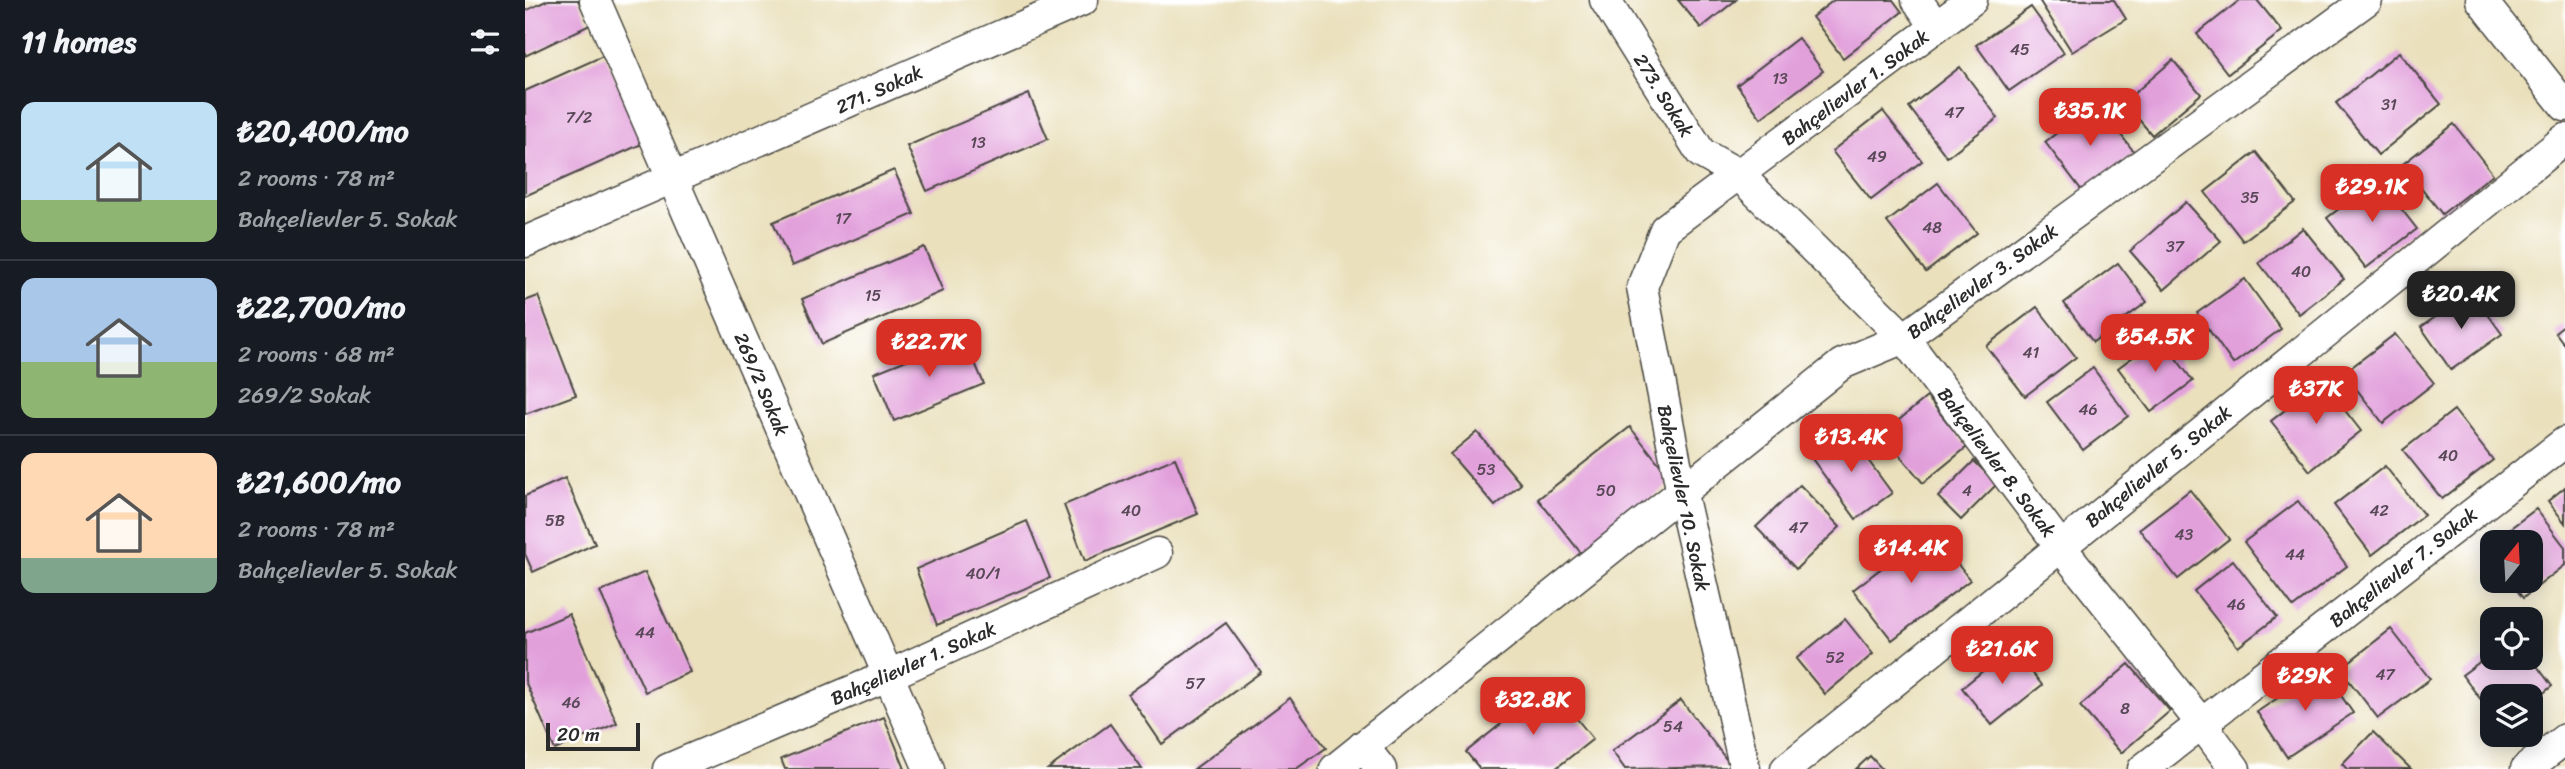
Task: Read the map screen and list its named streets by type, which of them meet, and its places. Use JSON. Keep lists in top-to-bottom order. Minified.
{"streets":{"street":["Bahçelievler 1. Sokak","271. Sokak","273. Sokak","Bahçelievler 3. Sokak","269/2 Sokak","Bahçelievler 8. Sokak","Bahçelievler 5. Sokak","Bahçelievler 10. Sokak","Bahçelievler 7. Sokak"]},"crossings":[["Bahçelievler 1. Sokak","273. Sokak"],["Bahçelievler 1. Sokak","269/2 Sokak"],["Bahçelievler 1. Sokak","Bahçelievler 8. Sokak"],["Bahçelievler 1. Sokak","Bahçelievler 10. Sokak"],["271. Sokak","269/2 Sokak"],["273. Sokak","Bahçelievler 8. Sokak"],["Bahçelievler 3. Sokak","Bahçelievler 8. Sokak"],["Bahçelievler 3. Sokak","Bahçelievler 10. Sokak"],["Bahçelievler 8. Sokak","Bahçelievler 5. Sokak"],["Bahçelievler 8. Sokak","Bahçelievler 7. Sokak"]],"house_numbers":["45","13","31","47","7/2","13","49","35","17","48","37","40","15","41","46","40","53","50","4","40","42","5B","47","43","44","40/1","46","44","52","47","57","46","8","54"],"scale_bar":"20 m","north":"top","page":{"heading":"11 homes","list":[{"name":"₺20,400/mo","note":"2 rooms · 78 m² · Bahçelievler 5. Sokak"},{"name":"₺22,700/mo","note":"2 rooms · 68 m² · 269/2 Sokak"},{"name":"₺21,600/mo","note":"2 rooms · 78 m² · Bahçelievler 5. Sokak"}],"price":["₺35.1K","₺29.1K","₺20.4K","₺54.5K","₺22.7K","₺37K","₺13.4K","₺14.4K","₺21.6K","₺29K","₺32.8K"],"scale":"20 m"}}
